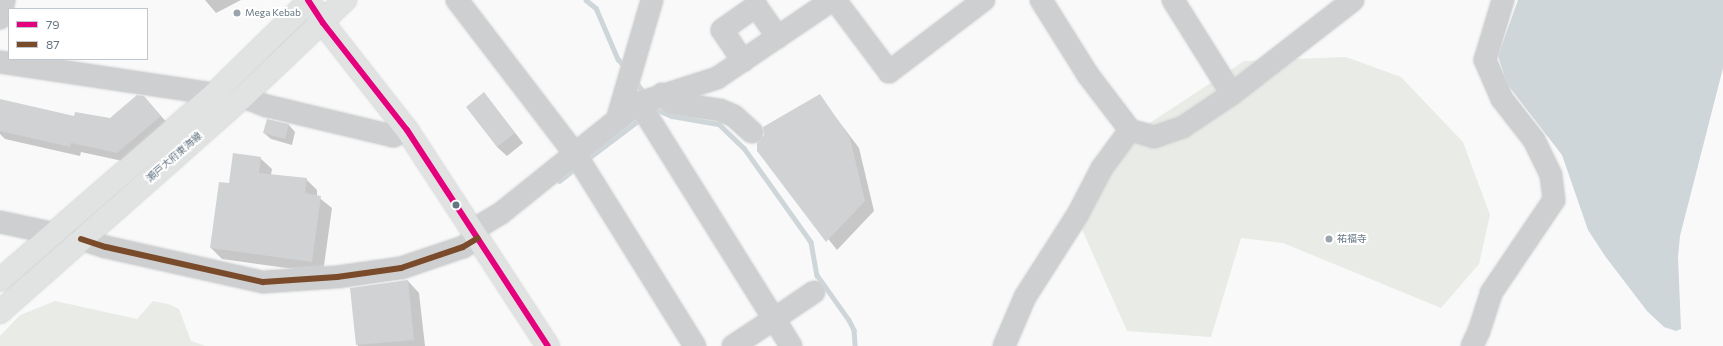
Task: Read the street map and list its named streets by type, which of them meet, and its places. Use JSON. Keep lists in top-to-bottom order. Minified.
{"streets":{"main road":["瀬戸大府東海線"]},"places":["Mega Kebab","祐福寺"],"lines":["transit line 79","transit line 87"],"legend":["79","87"]}
